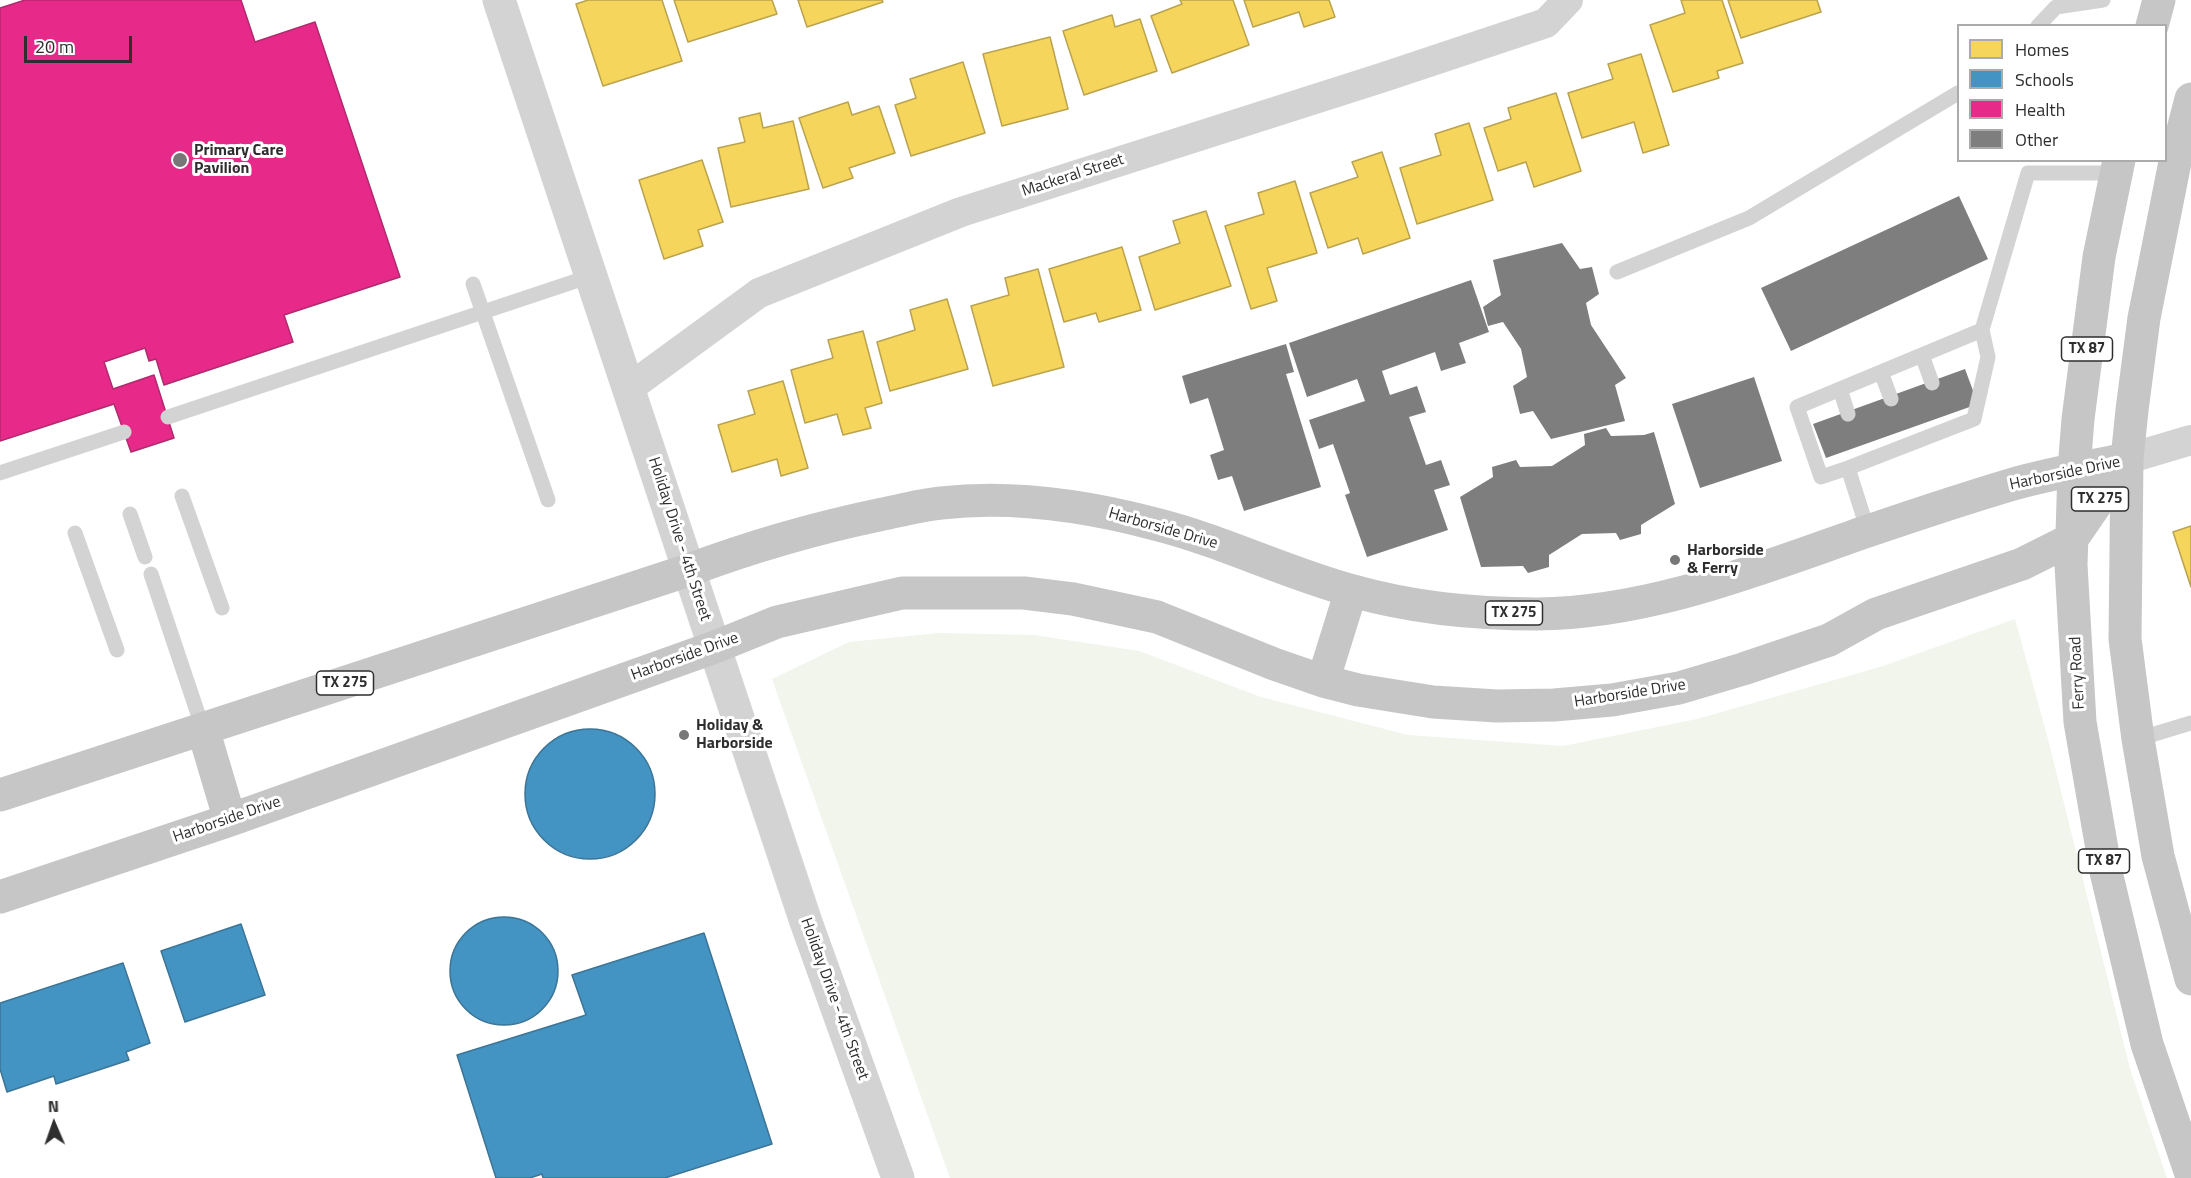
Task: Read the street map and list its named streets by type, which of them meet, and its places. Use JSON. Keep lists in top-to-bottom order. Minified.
{"streets":{"main road":["TX 87","Harborside Drive","TX 275","Ferry Road"],"street":["Mackeral Street","Holiday Drive - 4th Street"]},"crossings":[["Mackeral Street","Holiday Drive - 4th Street"],["Harborside Drive","Holiday Drive - 4th Street"],["Harborside Drive","Ferry Road"]],"places":["Primary Care Pavilion","Harborside & Ferry","Holiday & Harborside"],"legend":["Homes","Schools","Health","Other"],"scale_bar":"20 m","north":"top"}
